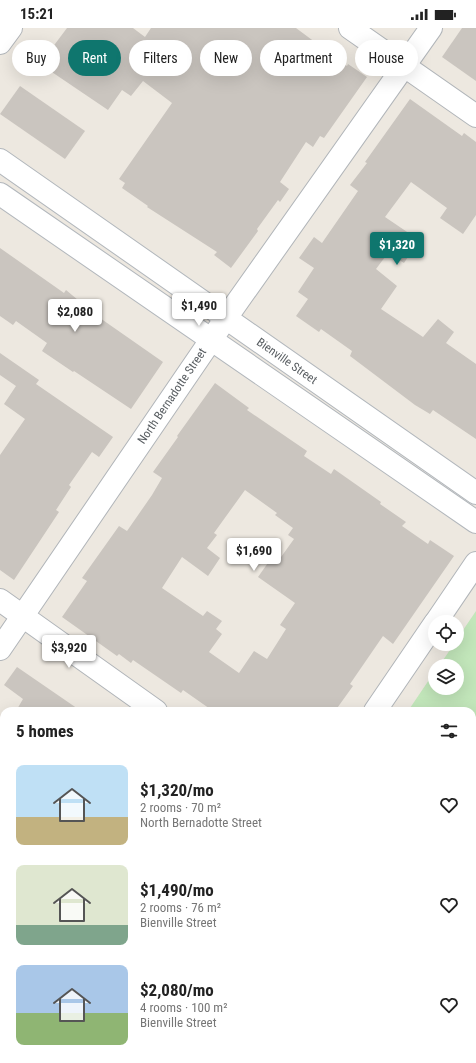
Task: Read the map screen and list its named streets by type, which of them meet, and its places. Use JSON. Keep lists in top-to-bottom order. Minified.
{"streets":{"street":["Bienville Street","North Bernadotte Street"]},"crossings":[["Bienville Street","North Bernadotte Street"]],"page":{"status":"15:21","chip":["Buy","Rent","Filters","New","Apartment","House"],"price":["$1,320","$1,490","$2,080","$1,690","$3,920"],"heading":"5 homes","list":[{"name":"$1,320/mo","note":"2 rooms · 70 m² · North Bernadotte Street"},{"name":"$1,490/mo","note":"2 rooms · 76 m² · Bienville Street"},{"name":"$2,080/mo","note":"4 rooms · 100 m² · Bienville Street"}]}}
